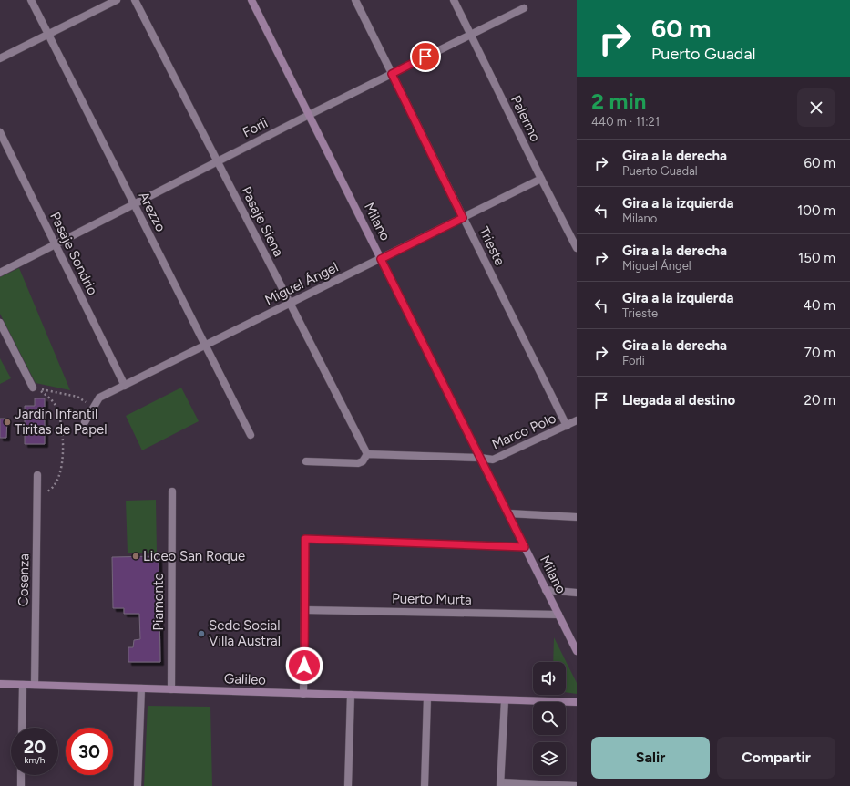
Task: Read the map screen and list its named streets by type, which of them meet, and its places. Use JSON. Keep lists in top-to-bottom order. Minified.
{"streets":{"street":["Palermo","Forli","Arezzo","Pasaje Siena","Milano","Trieste","Pasaje Sondrio","Miguel Ángel","Marco Polo","Cosenza","Puerto Murta","Piamonte","Galileo"]},"crossings":[["Palermo","Forli"],["Palermo","Miguel Ángel"],["Forli","Arezzo"],["Forli","Pasaje Siena"],["Forli","Milano"],["Forli","Trieste"],["Forli","Pasaje Sondrio"],["Arezzo","Miguel Ángel"],["Pasaje Siena","Miguel Ángel"],["Pasaje Siena","Marco Polo"],["Milano","Miguel Ángel"],["Milano","Marco Polo"],["Milano","Puerto Murta"],["Trieste","Miguel Ángel"],["Trieste","Marco Polo"],["Pasaje Sondrio","Miguel Ángel"],["Cosenza","Galileo"],["Piamonte","Galileo"]],"places":["Jardín Infantil Tiritas de Papel","Liceo San Roque","Sede Social Villa Austral"],"page":{"turn":["60 m","Puerto Guadal"],"heading":["2 min","440 m · 11:21"],"list":[{"name":"Gira a la derecha","note":"Puerto Guadal","value":"60 m"},{"name":"Gira a la izquierda","note":"Milano","value":"100 m"},{"name":"Gira a la derecha","note":"Miguel Ángel","value":"150 m"},{"name":"Gira a la izquierda","note":"Trieste","value":"40 m"},{"name":"Gira a la derecha","note":"Forli","value":"70 m"},{"name":"Llegada al destino","value":"20 m"}],"speed":"20 km/h","limit":"30","buttons":["Salir","Compartir"]}}
